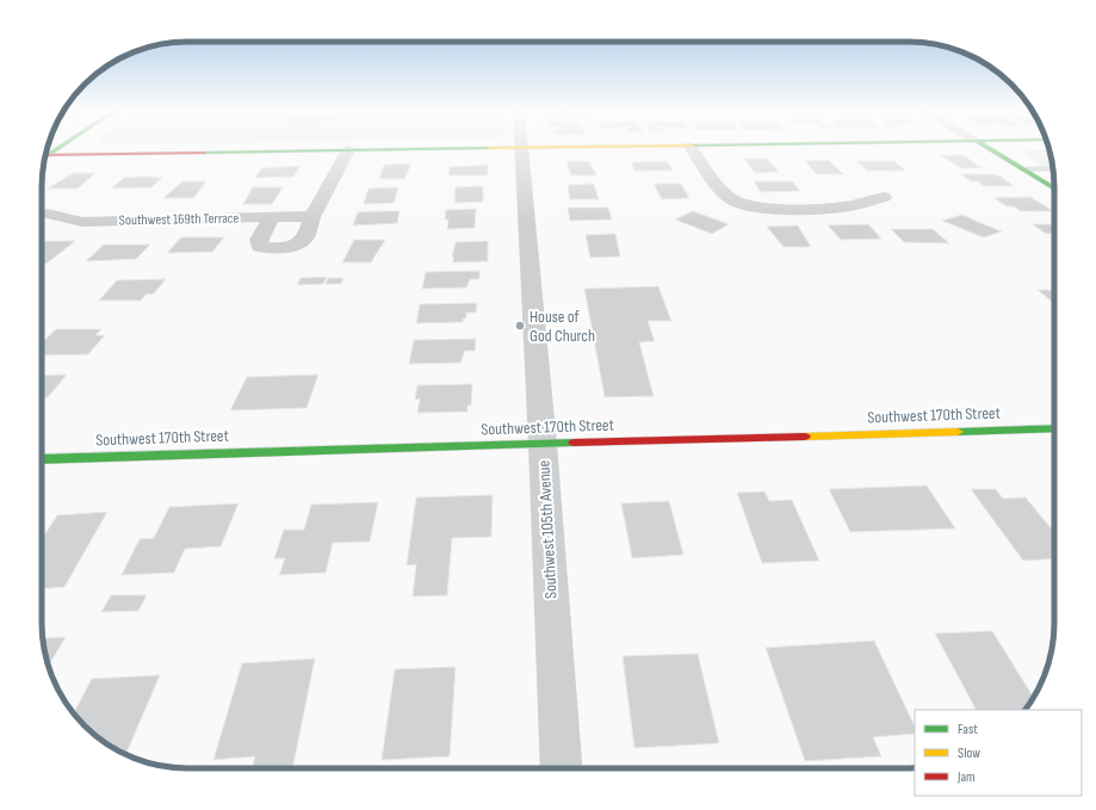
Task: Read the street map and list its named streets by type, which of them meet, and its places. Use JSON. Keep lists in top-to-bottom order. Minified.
{"streets":{"street":["Southwest 169th Terrace","Southwest 170th Street","Southwest 105th Avenue"]},"crossings":[["Southwest 170th Street","Southwest 105th Avenue"]],"places":["House of God Church"],"legend":["Fast","Slow","Jam"]}
